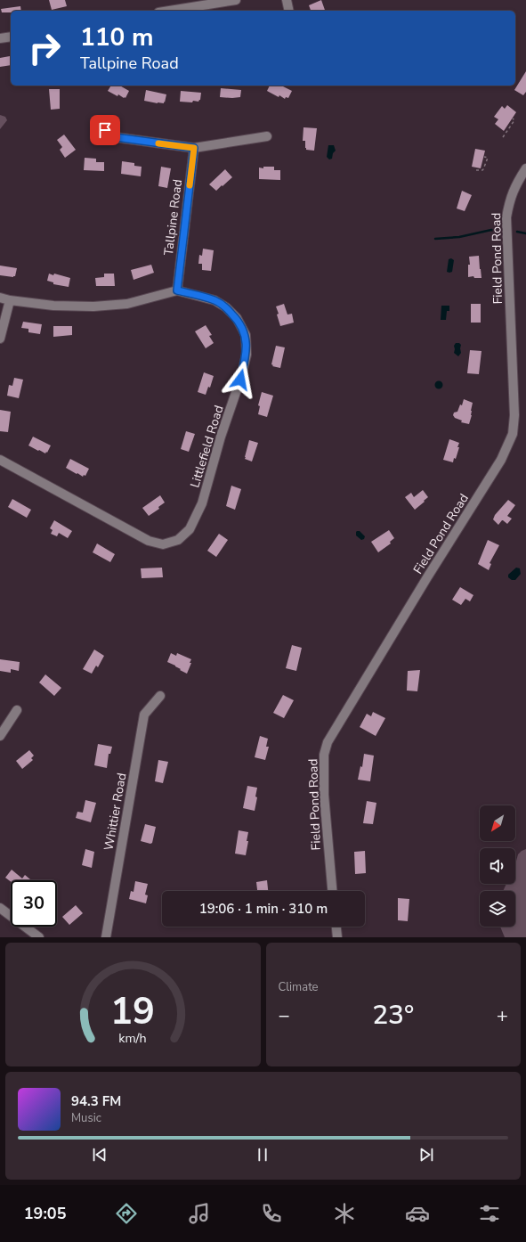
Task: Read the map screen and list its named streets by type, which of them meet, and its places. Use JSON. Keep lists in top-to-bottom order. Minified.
{"streets":{"street":["Tallpine Road","Field Pond Road","Littlefield Road","Whittier Road"]},"crossings":[["Tallpine Road","Littlefield Road"]],"north":"bottom left","page":{"turn":["110 m","Tallpine Road"],"limit":"30","trip":"19:06 · 1 min · 310 m","tile":"Climate","heat":["−","23°","+"],"song":["94.3 FM","Music"],"tabs":"19:05","gauge":["19","km/h"]}}
